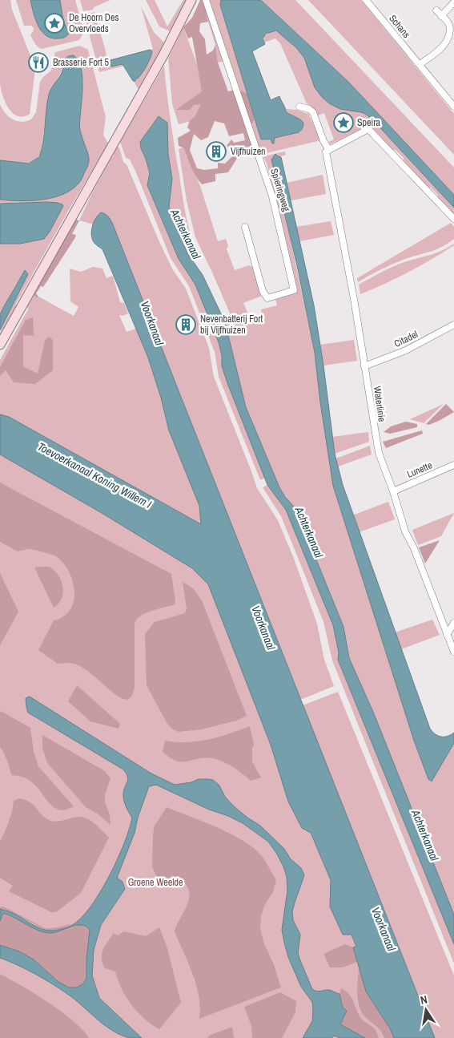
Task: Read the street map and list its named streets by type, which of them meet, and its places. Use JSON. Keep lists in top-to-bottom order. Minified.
{"streets":{"street":["Schans","Spieringweg","Citadel","Waterlinie","Lunette"]},"crossings":[["Citadel","Waterlinie"],["Waterlinie","Lunette"]],"water":["Achterkanaal","Voorkanaal","Toevoerkanaal Koning Willem I"],"parks":["Groene Weelde"],"places":{"place":["De Hoorn Des Overvloeds","Speira"],"restaurant":["Brasserie Fort 5"],"building":["Vijfhuizen","Nevenbatterij Fort bij Vijfhuizen"]},"north":"top"}
